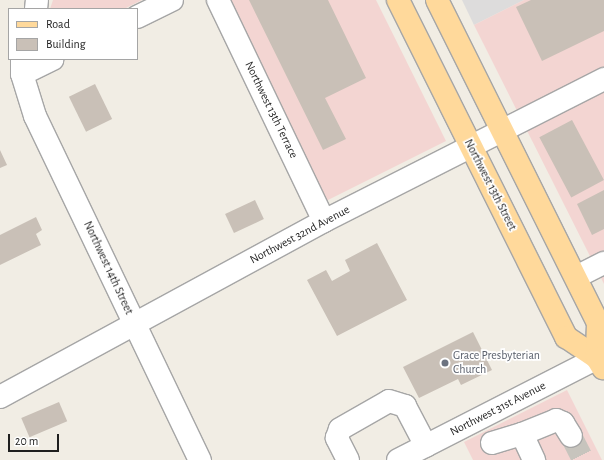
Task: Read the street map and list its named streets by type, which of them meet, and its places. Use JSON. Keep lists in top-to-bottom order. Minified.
{"streets":{"main road":["Northwest 13th Street"],"street":["Northwest 13th Terrace","Northwest 32nd Avenue","Northwest 14th Street","Northwest 31st Avenue"]},"crossings":[["Northwest 13th Terrace","Northwest 32nd Avenue"],["Northwest 13th Street","Northwest 32nd Avenue"],["Northwest 13th Street","Northwest 31st Avenue"],["Northwest 32nd Avenue","Northwest 14th Street"]],"places":["Grace Presbyterian Church"],"legend":["Road","Building"],"scale_bar":"20 m"}
